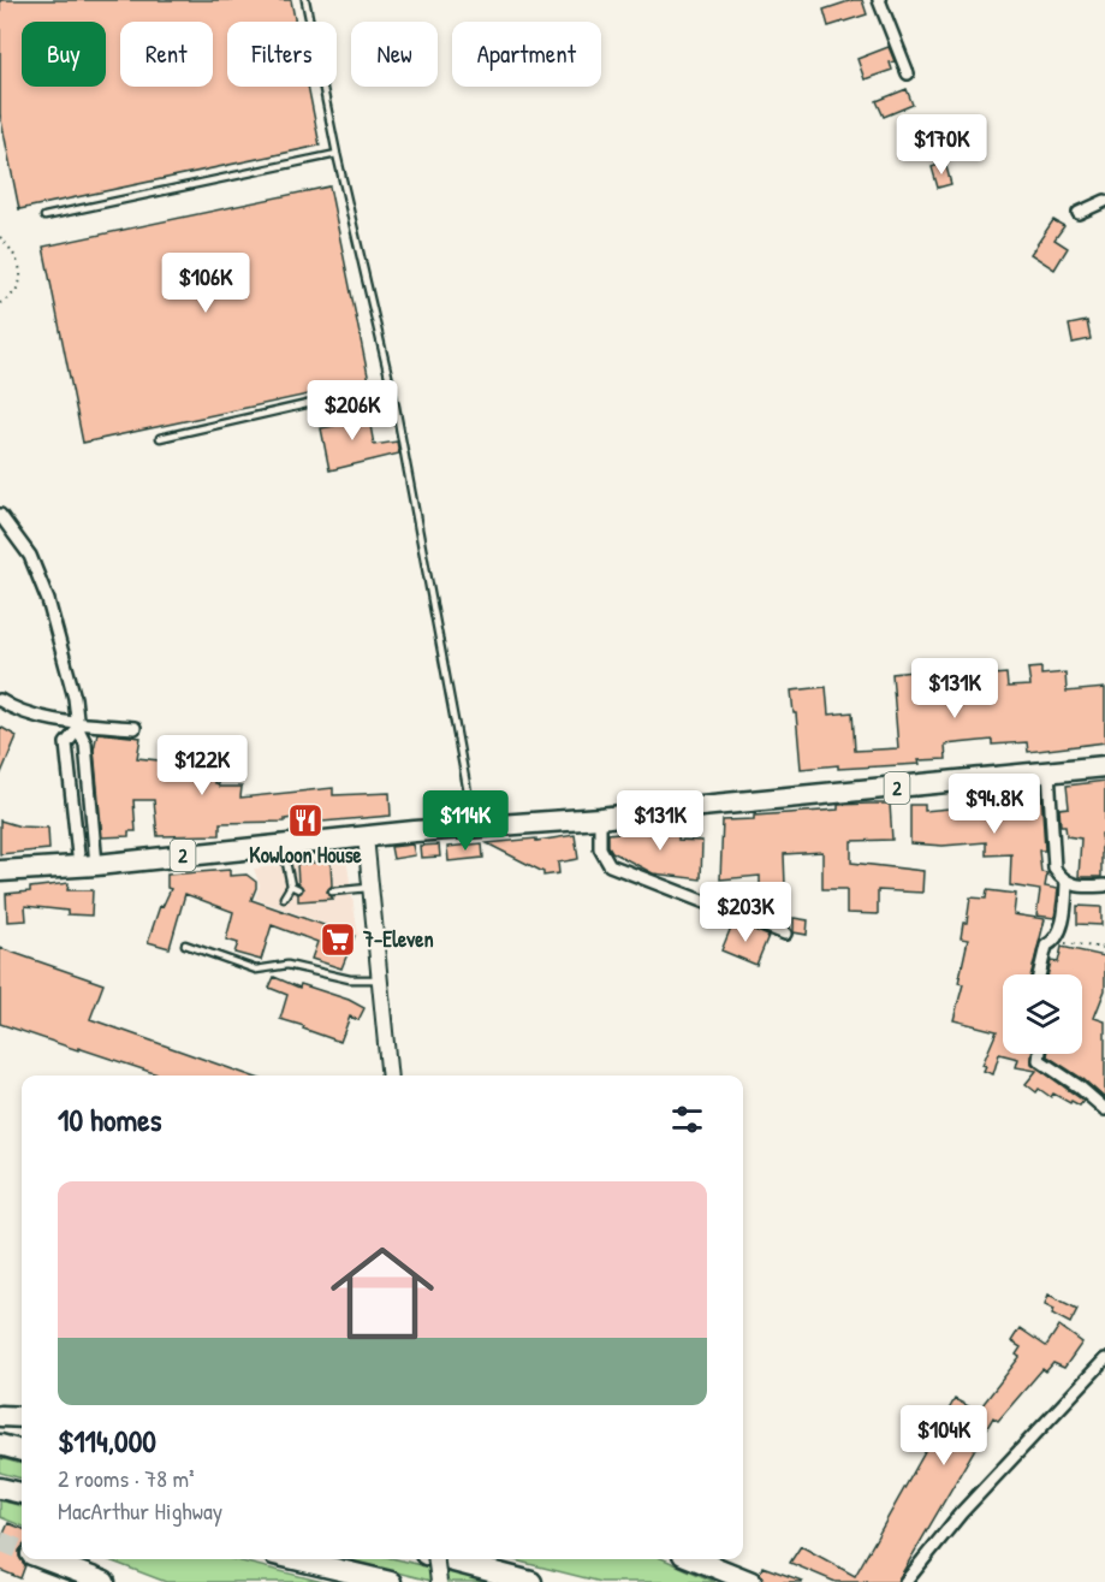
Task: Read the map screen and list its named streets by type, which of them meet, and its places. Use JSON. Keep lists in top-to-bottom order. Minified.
{"streets":{"highway":["2"]},"places":{"restaurant":["Kowloon House"],"supermarket":["7-Eleven"]},"page":{"chip":["Buy","Rent","Filters","New","Apartment"],"price":["$170K","$106K","$206K","$131K","$122K","$94.8K","$114K","$131K","$203K","$104K"],"heading":"10 homes","list":[{"name":"$114,000","note":"2 rooms · 78 m² · MacArthur Highway"}]}}
